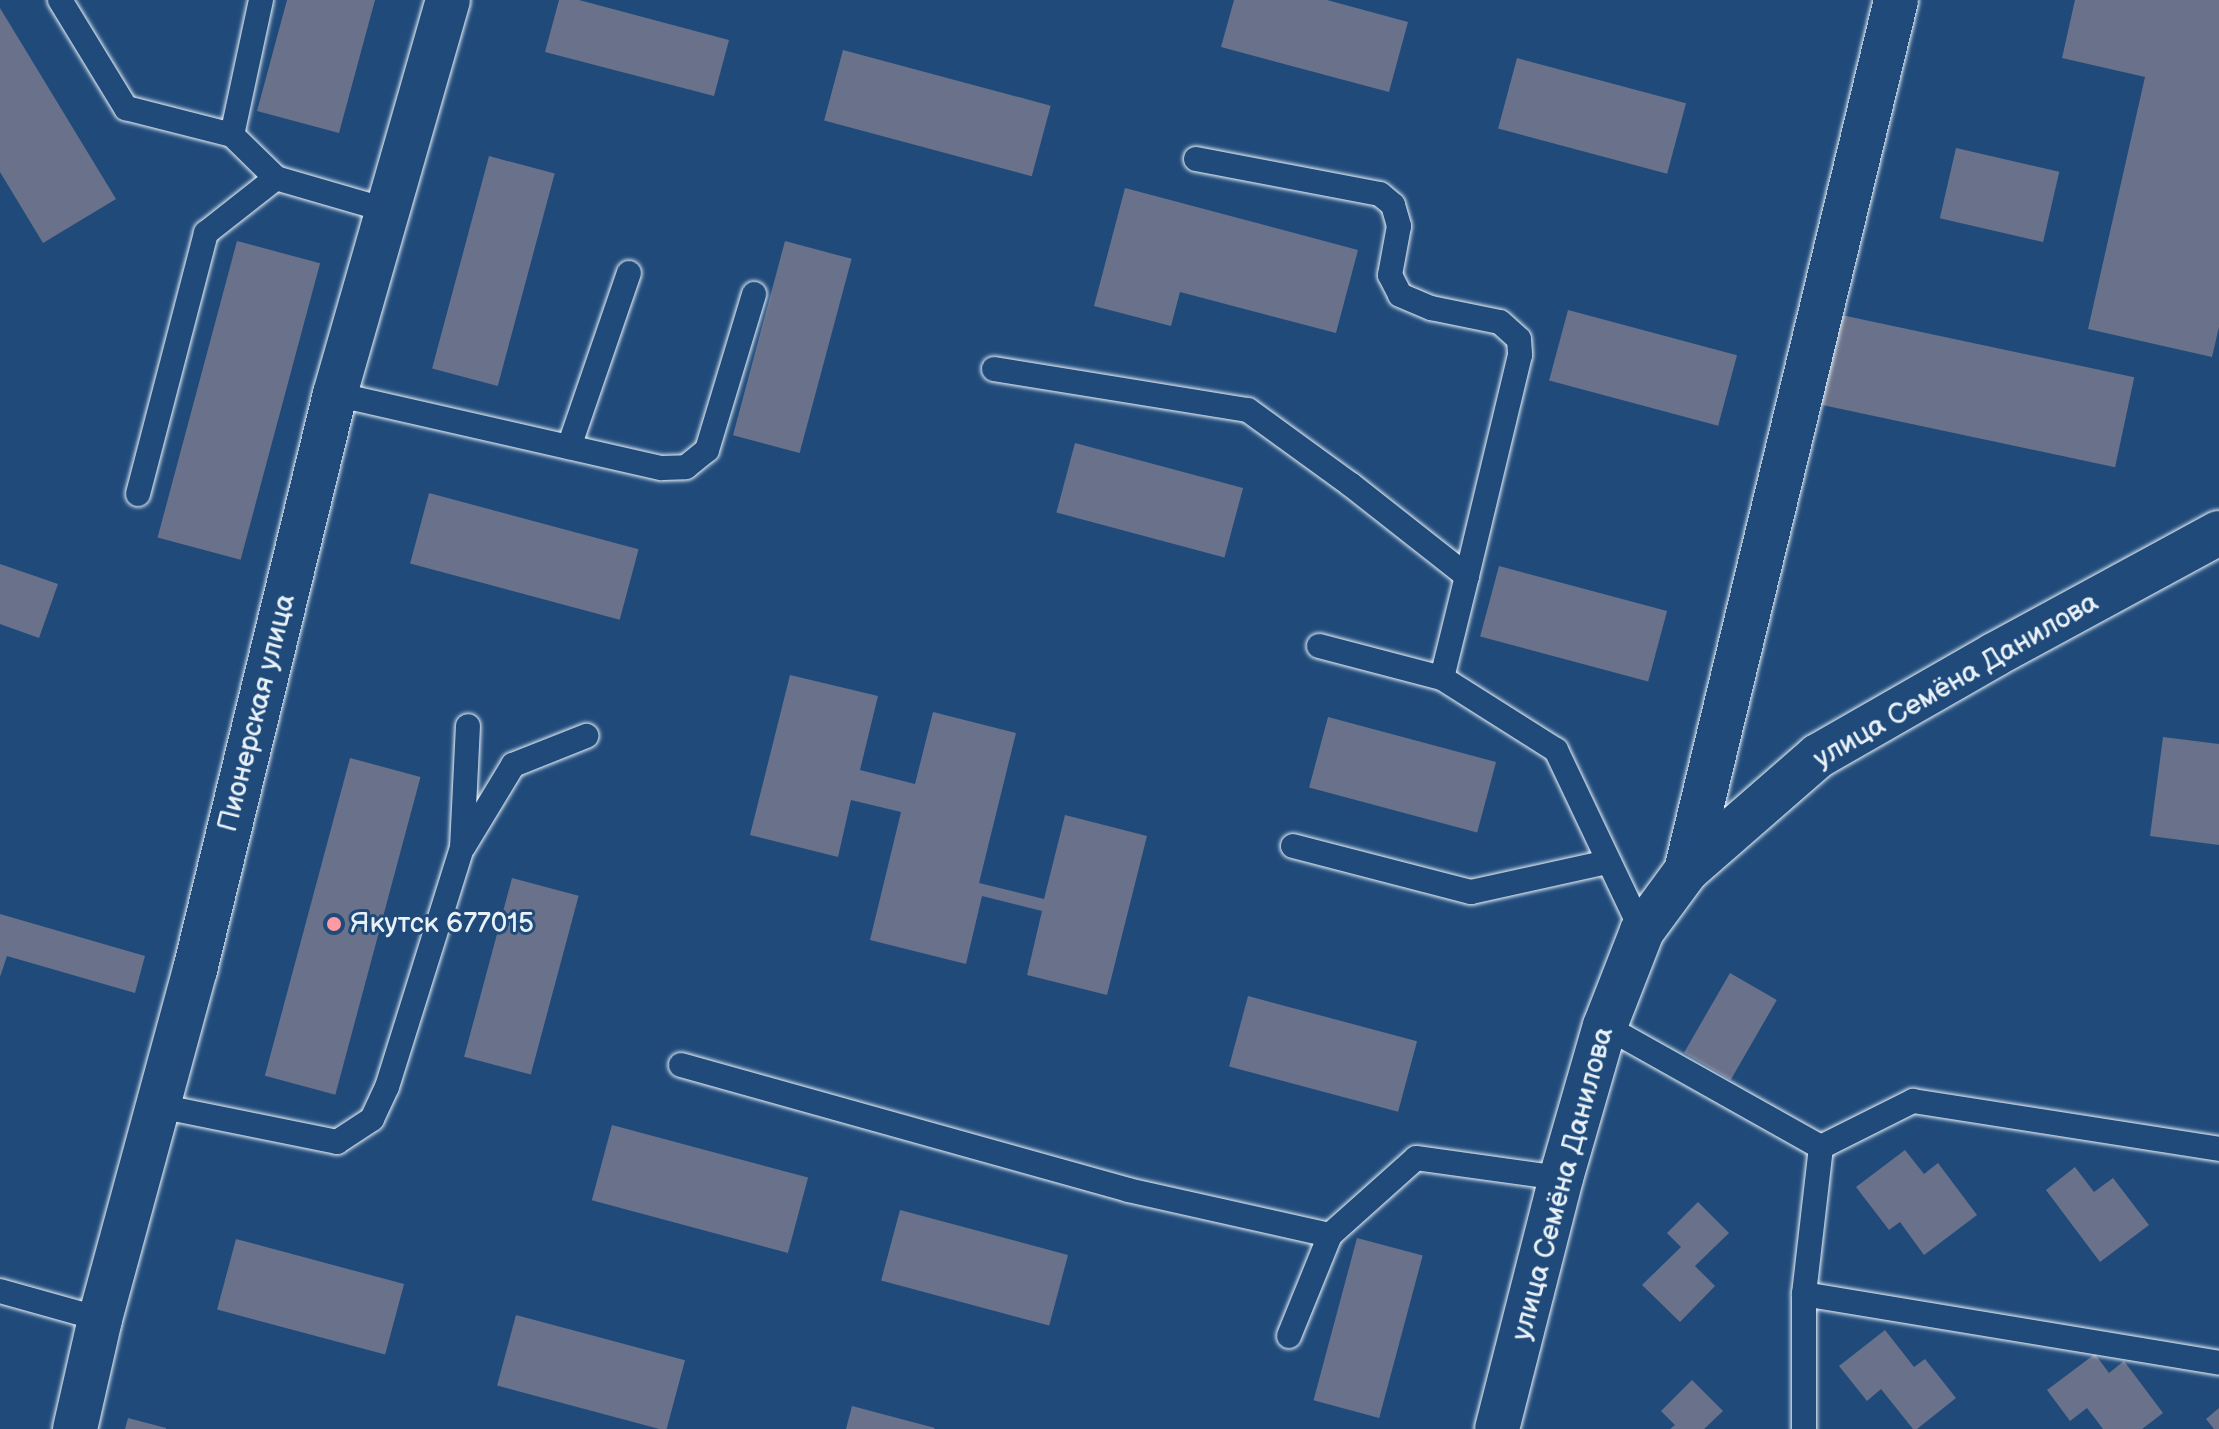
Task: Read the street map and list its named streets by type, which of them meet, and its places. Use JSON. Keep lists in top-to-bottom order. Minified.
{"streets":{"street":["улица Семёна Данилова","Пионерская улица"]},"places":["Якутск 677015"]}
